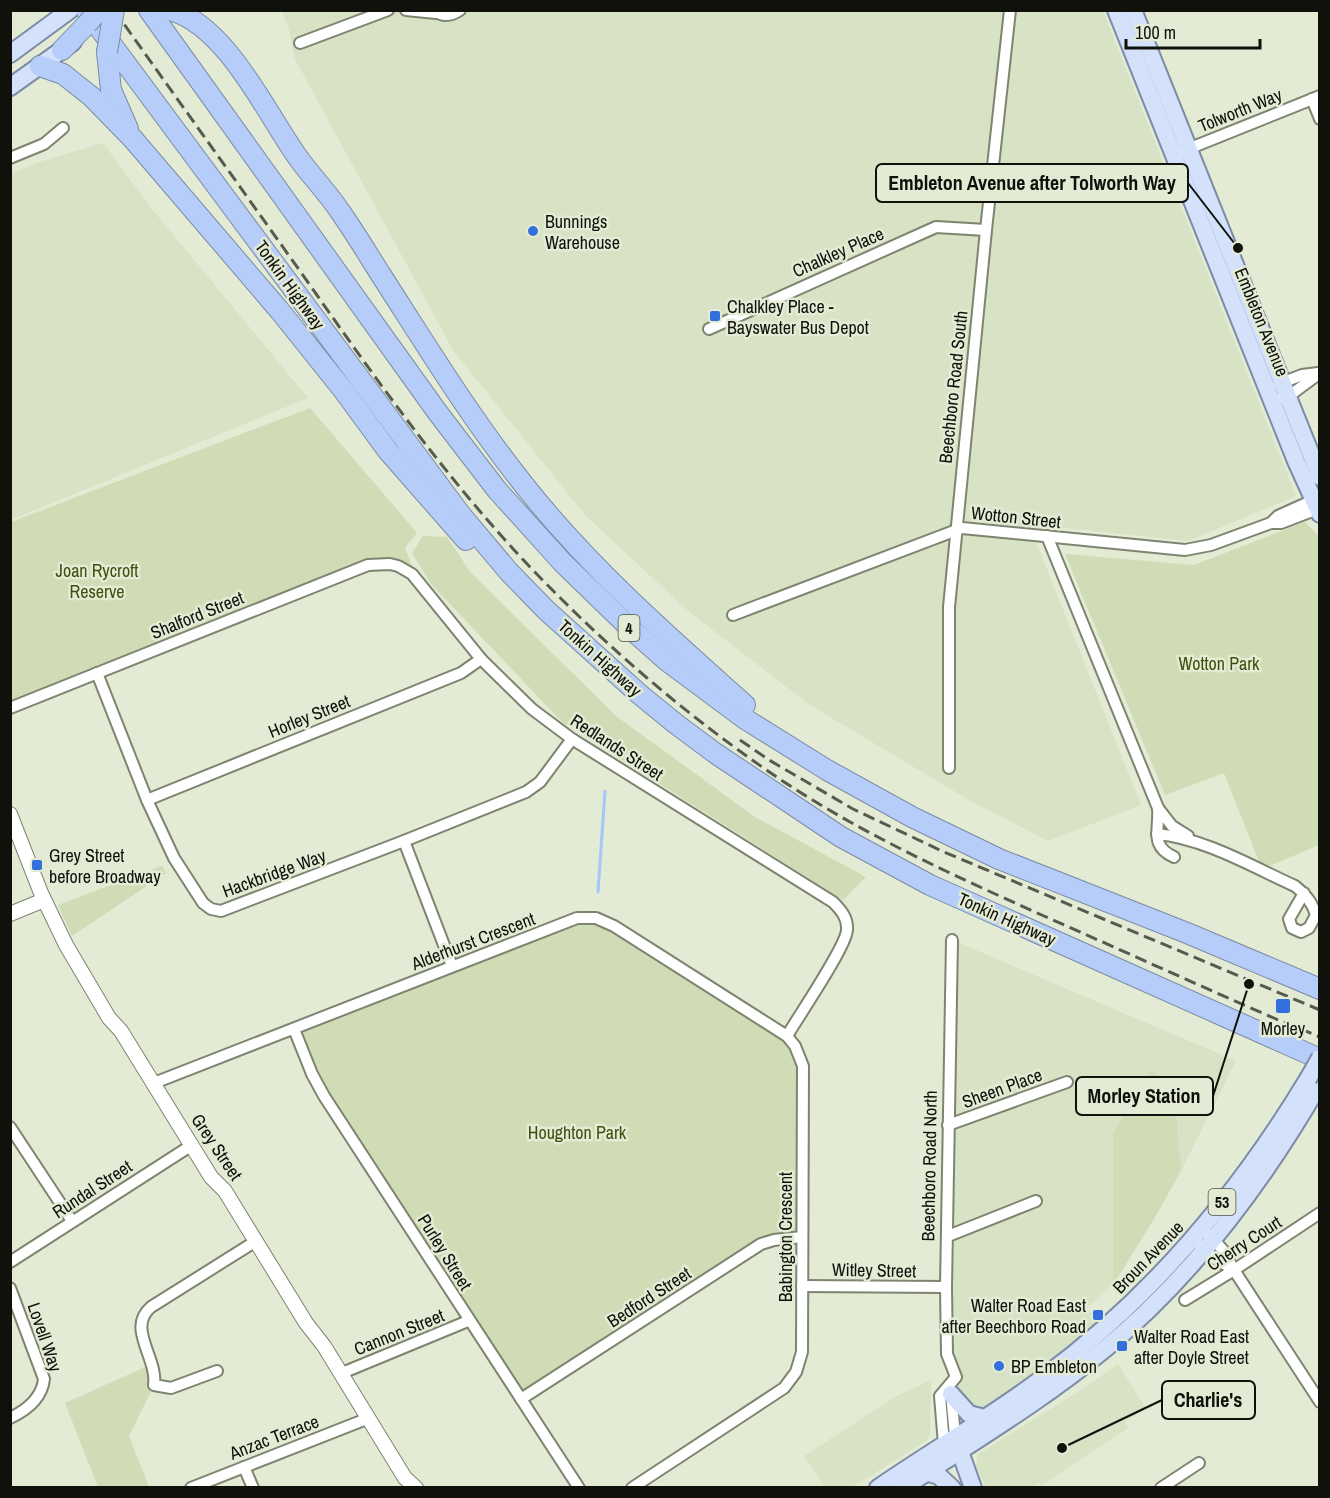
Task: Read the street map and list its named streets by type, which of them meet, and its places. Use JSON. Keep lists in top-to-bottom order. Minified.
{"streets":{"highway":["Tonkin Highway","4"],"main road":["Embleton Avenue","Beechboro Road North","53","Broun Avenue"],"street":["Tolworth Way","Chalkley Place","Beechboro Road South","Wotton Street","Shalford Street","Horley Street","Redlands Street","Hackbridge Way","Alderhurst Crescent","Sheen Place","Grey Street","Rundal Street","Babington Crescent","Cherry Court","Purley Street","Witley Street","Bedford Street","Cannon Street","Lovell Way","Anzac Terrace"]},"crossings":[["Tolworth Way","Embleton Avenue"],["Chalkley Place","Beechboro Road South"],["Tonkin Highway","Broun Avenue"],["Embleton Avenue","Wotton Street"],["Beechboro Road South","Wotton Street"],["Shalford Street","Redlands Street"],["Shalford Street","Hackbridge Way"],["Horley Street","Redlands Street"],["Horley Street","Hackbridge Way"],["Redlands Street","Hackbridge Way"],["Redlands Street","Alderhurst Crescent"],["Redlands Street","Babington Crescent"],["Alderhurst Crescent","Grey Street"],["Alderhurst Crescent","Babington Crescent"],["Alderhurst Crescent","Purley Street"],["Sheen Place","Beechboro Road North"],["Grey Street","Rundal Street"],["Grey Street","Cannon Street"],["Grey Street","Anzac Terrace"],["Beechboro Road North","Broun Avenue"],["Beechboro Road North","Witley Street"],["Babington Crescent","Witley Street"],["Babington Crescent","Bedford Street"],["Purley Street","Bedford Street"],["Purley Street","Cannon Street"]],"parks":["Joan Rycroft Reserve","Wotton Park","Houghton Park"],"places":{"other":["Bunnings Warehouse","Embleton Avenue after Tolworth Way","Morley Station","BP Embleton","Charlie's"],"transit":["Chalkley Place - Bayswater Bus Depot","Grey Street before Broadway","Morley","Walter Road East after Beechboro Road","Walter Road East after Doyle Street"]},"scale_bar":"100 m"}
